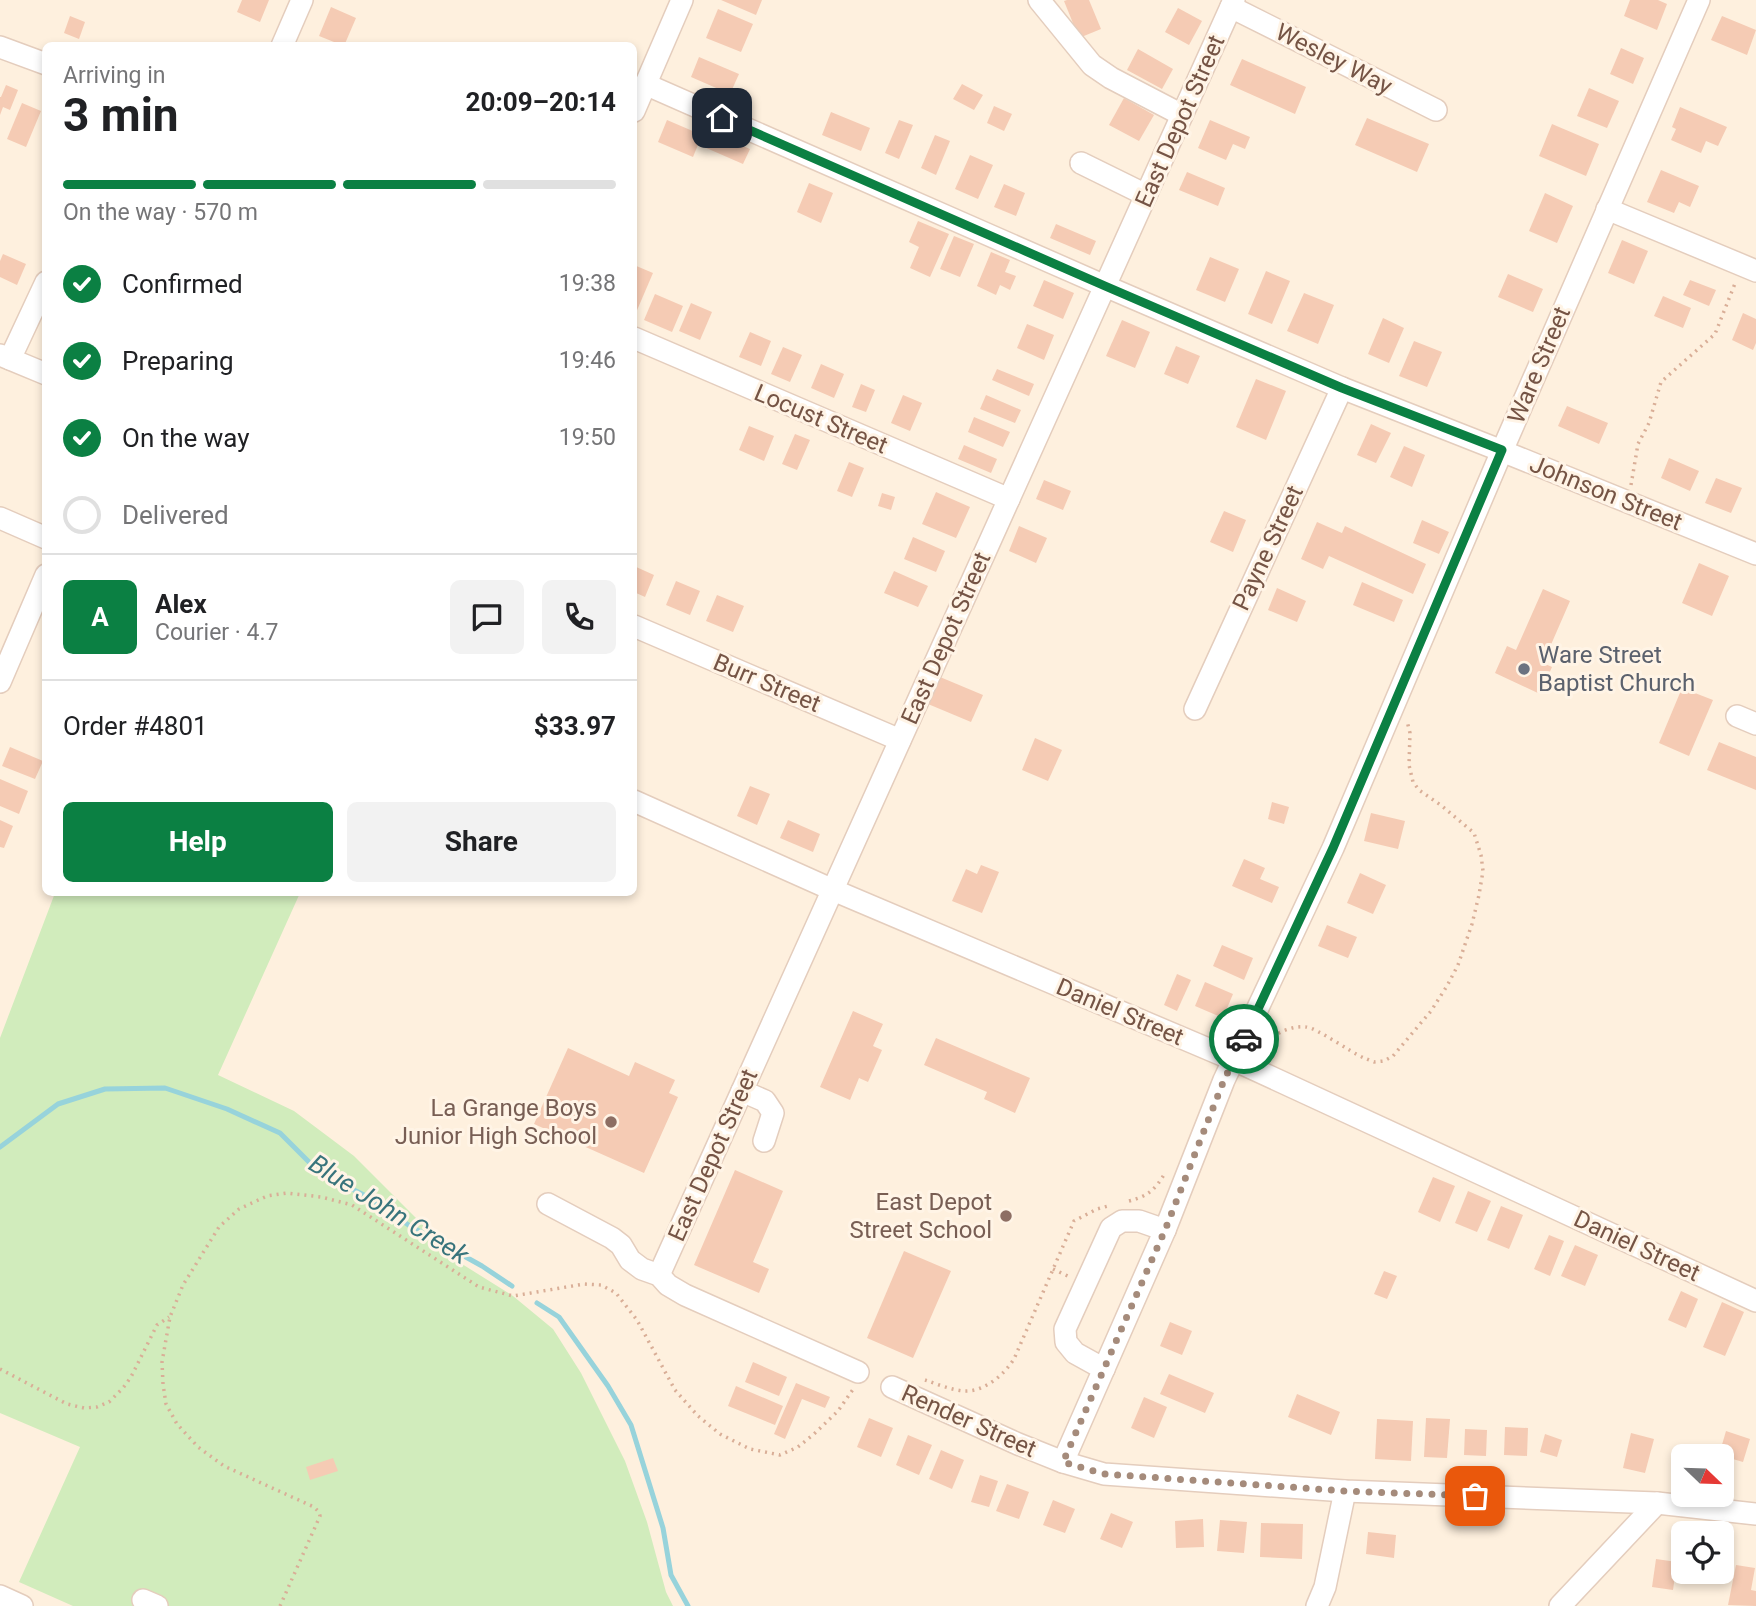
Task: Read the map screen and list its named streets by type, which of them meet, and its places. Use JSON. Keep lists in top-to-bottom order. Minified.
{"streets":{"street":["Wesley Way","East Depot Street","Ware Street","Locust Street","Johnson Street","Payne Street","Burr Street","Daniel Street","Render Street"]},"crossings":[["Wesley Way","East Depot Street"],["East Depot Street","Locust Street"],["East Depot Street","Johnson Street"],["East Depot Street","Burr Street"],["East Depot Street","Daniel Street"],["Ware Street","Johnson Street"],["Ware Street","Daniel Street"],["Ware Street","Render Street"],["Johnson Street","Payne Street"]],"water":["Blue John Creek"],"places":["Ware Street Baptist Church","La Grange Boys Junior High School","East Depot Street School"],"north":"bottom right","page":{"heading":["3 min","Arriving in","20:09–20:14"],"panel":["Alex","Courier · 4.7","Order #4801","$33.97"],"bar":"On the way · 570 m","list":[["Confirmed","19:38"],["Preparing","19:46"],["On the way","19:50"],"Delivered"],"round":"A","buttons":["Help","Share"]}}
